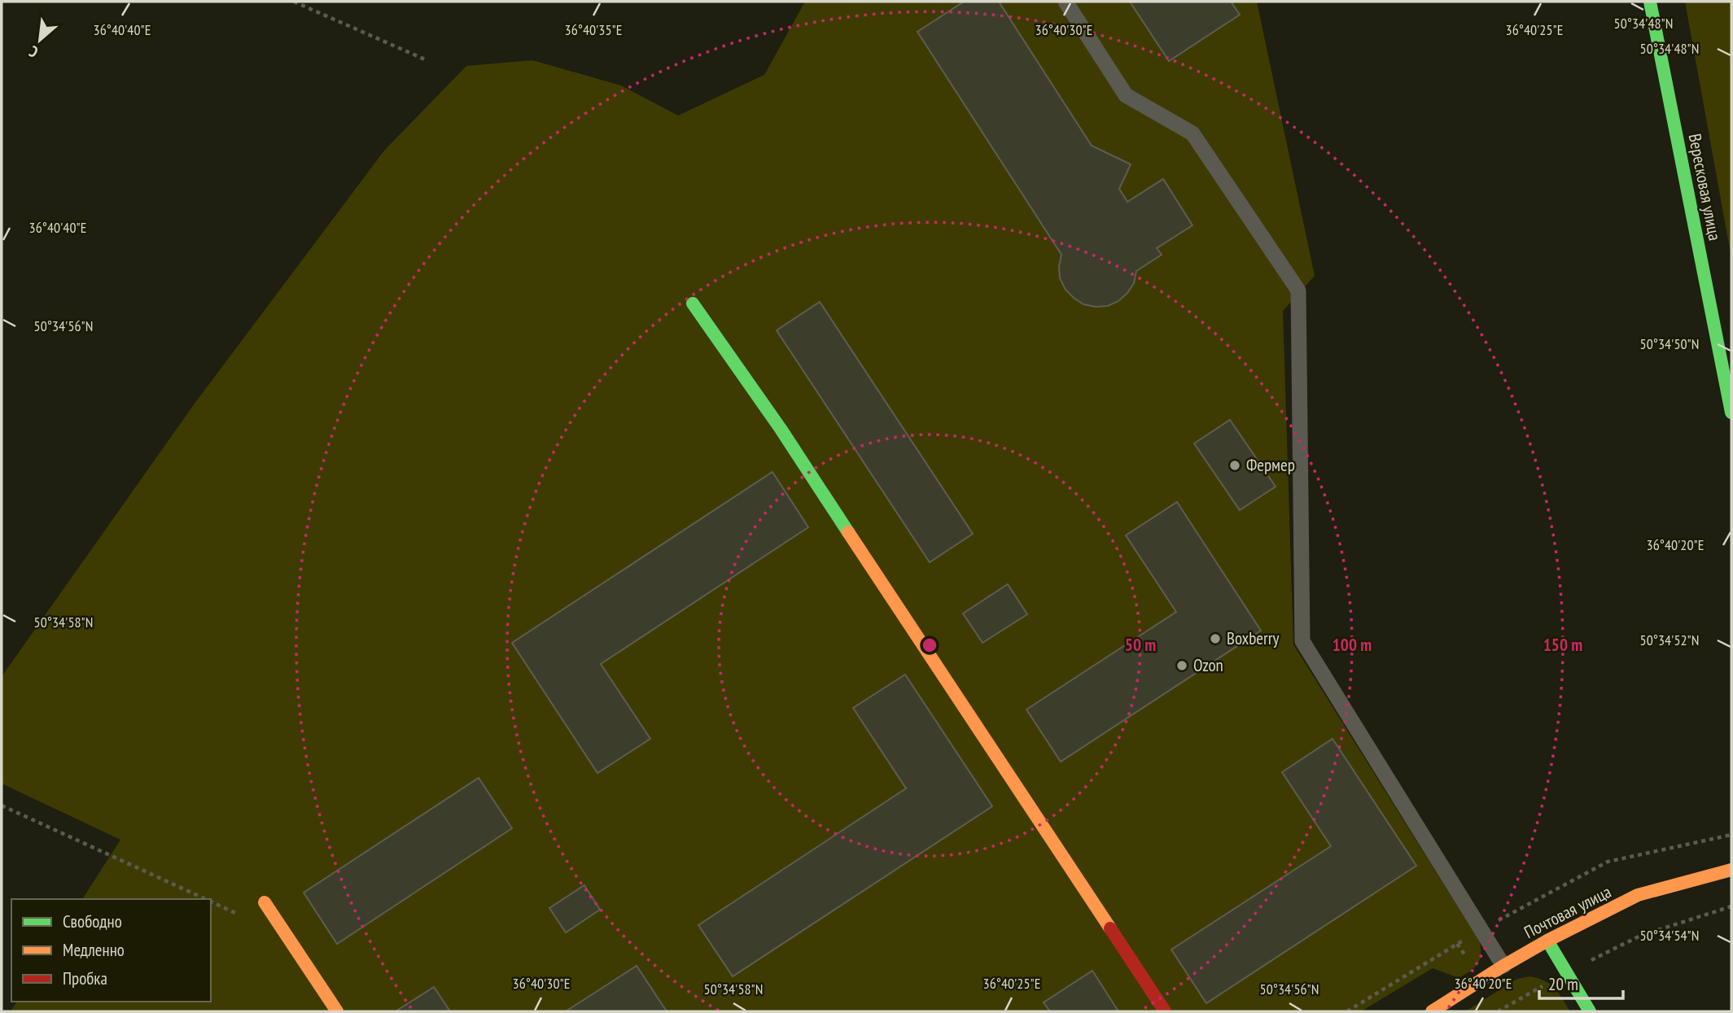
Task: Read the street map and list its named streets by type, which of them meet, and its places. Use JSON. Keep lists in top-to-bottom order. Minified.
{"streets":{"street":["Вересковая улица","Почтовая улица"]},"places":["Фермер","Boxberry","Ozon"],"legend":["Свободно","Медленно","Пробка"],"scale_bar":"20 m","north":"bottom left","coordinates":["50°34'48\"N","36°40'40\"E","36°40'35\"E","36°40'30\"E","36°40'25\"E","50°34'56\"N","50°34'50\"N","36°40'20\"E","50°34'58\"N","50°34'52\"N","50°34'54\"N"],"rings":["50 m","100 m","150 m"]}
